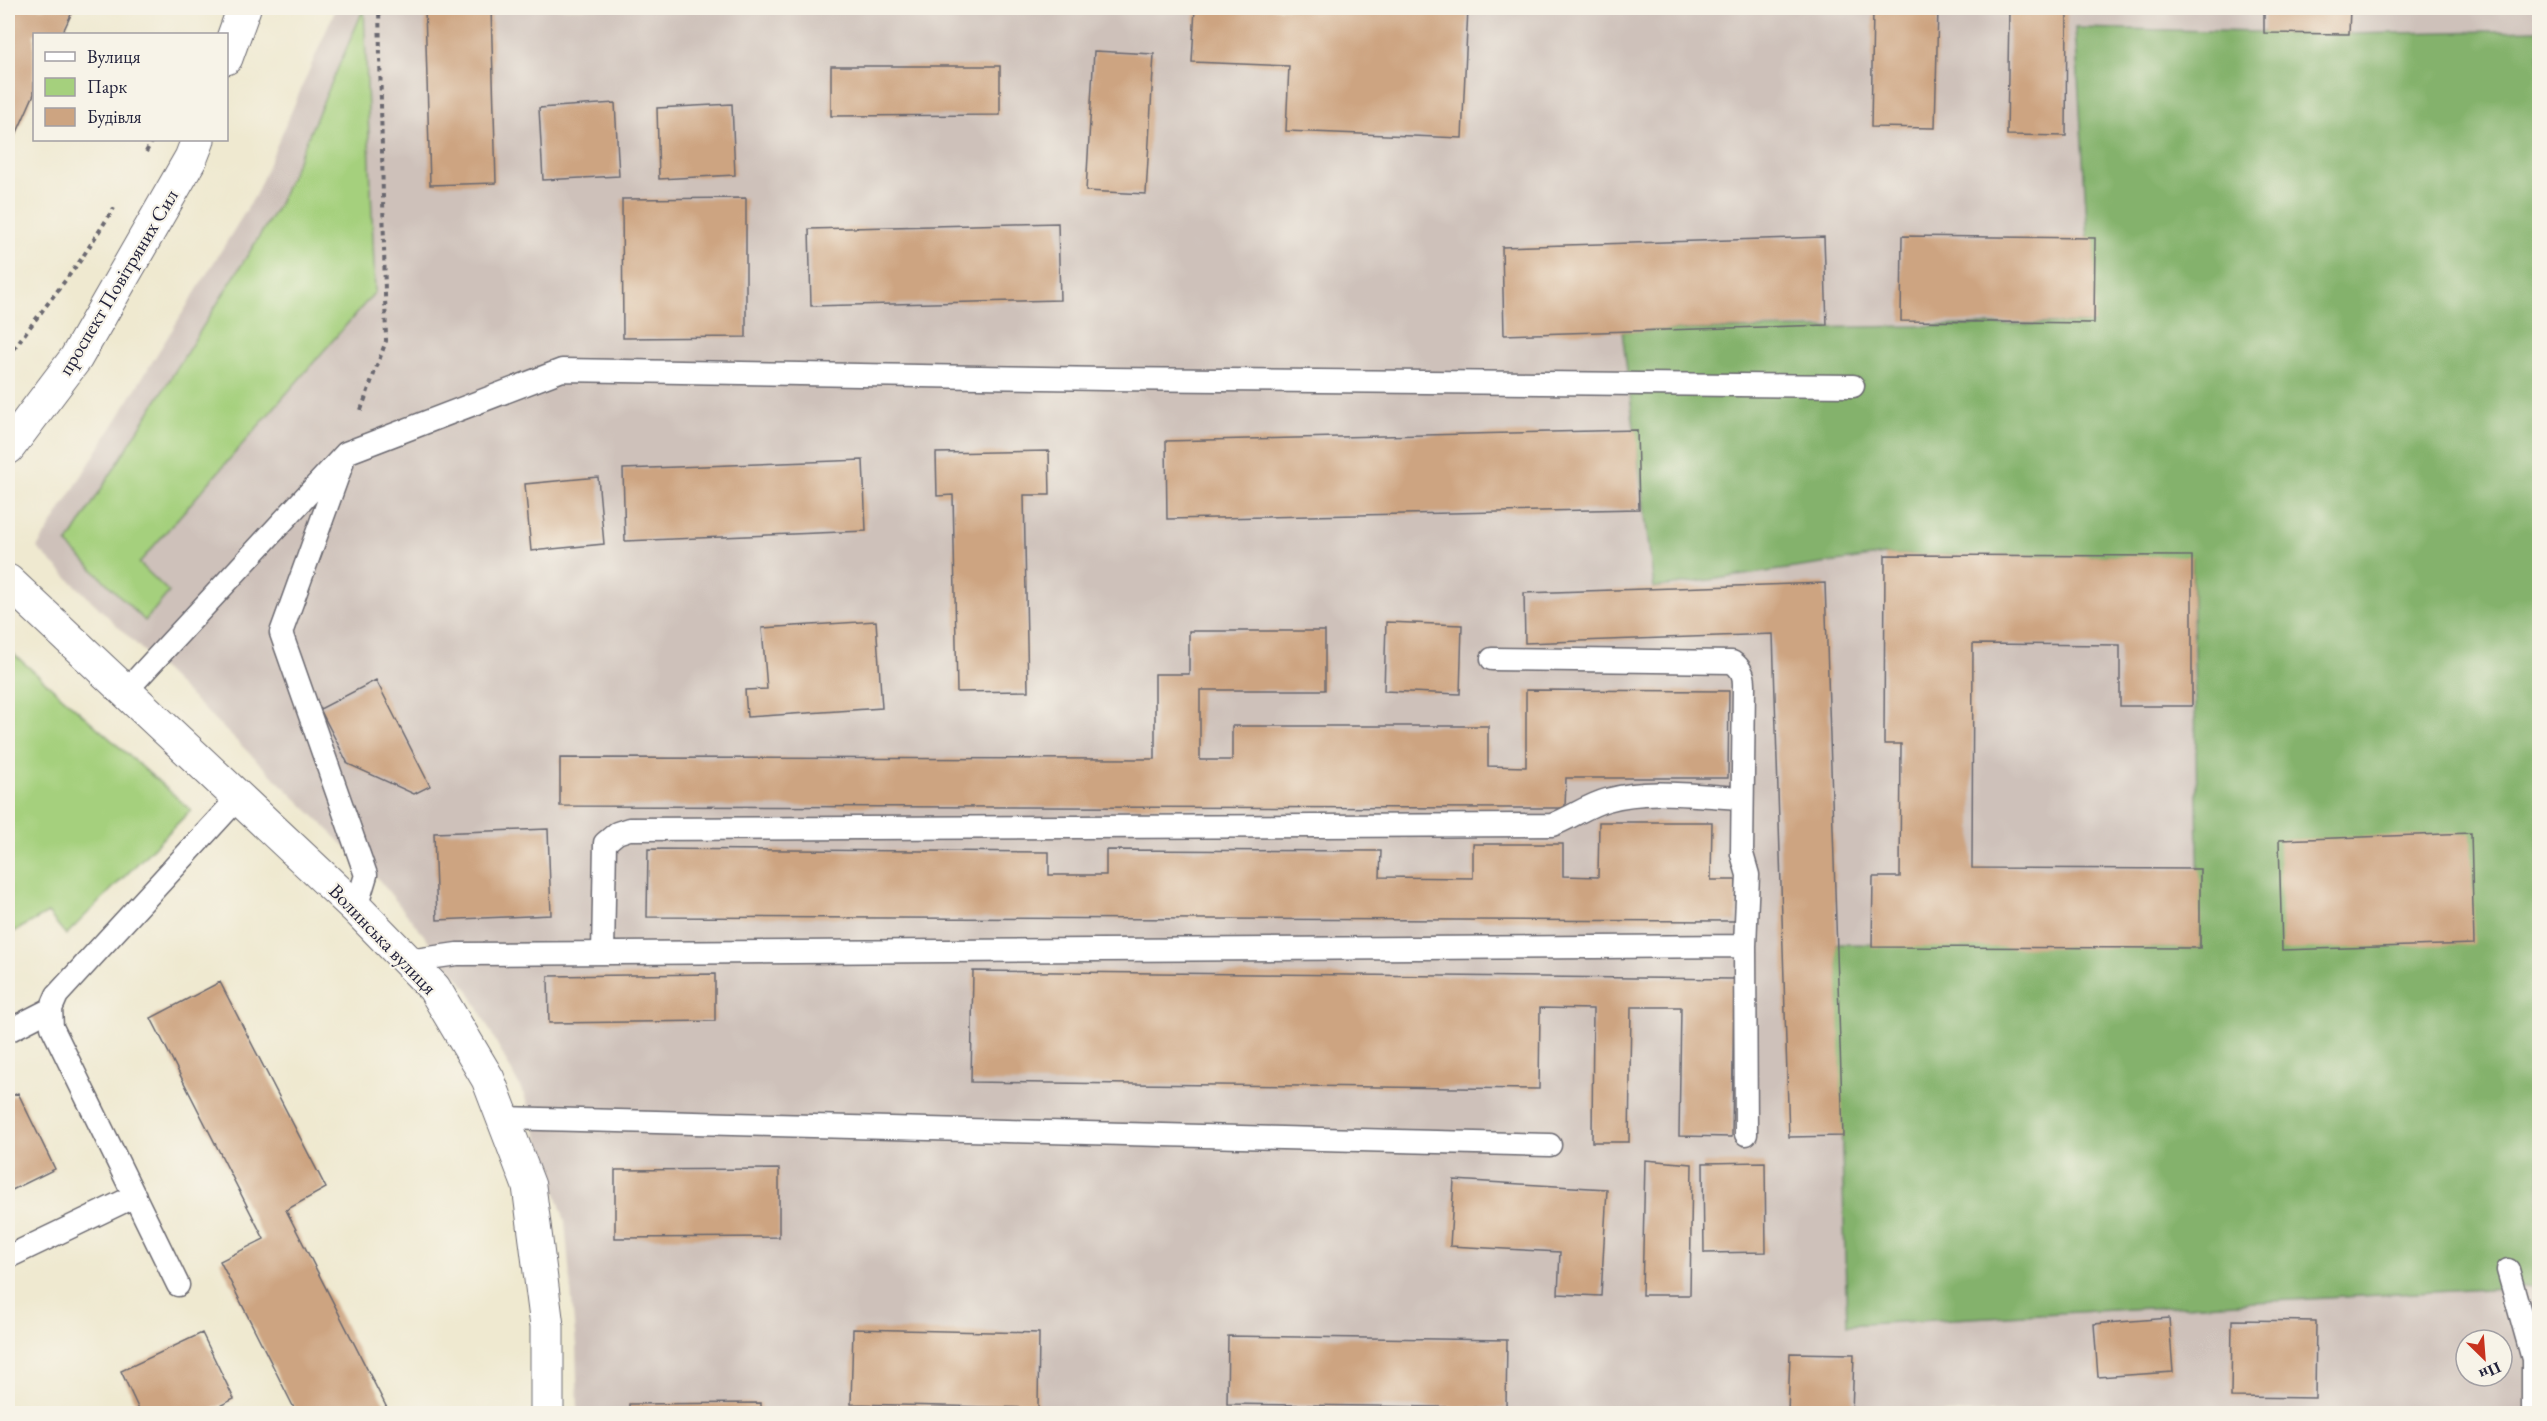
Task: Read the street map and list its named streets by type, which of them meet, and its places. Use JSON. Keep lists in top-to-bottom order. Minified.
{"streets":{"street":["проспект Повітряних Сил","Волинська вулиця"]},"legend":["Вулиця","Парк","Будівля"],"north":"bottom right"}
